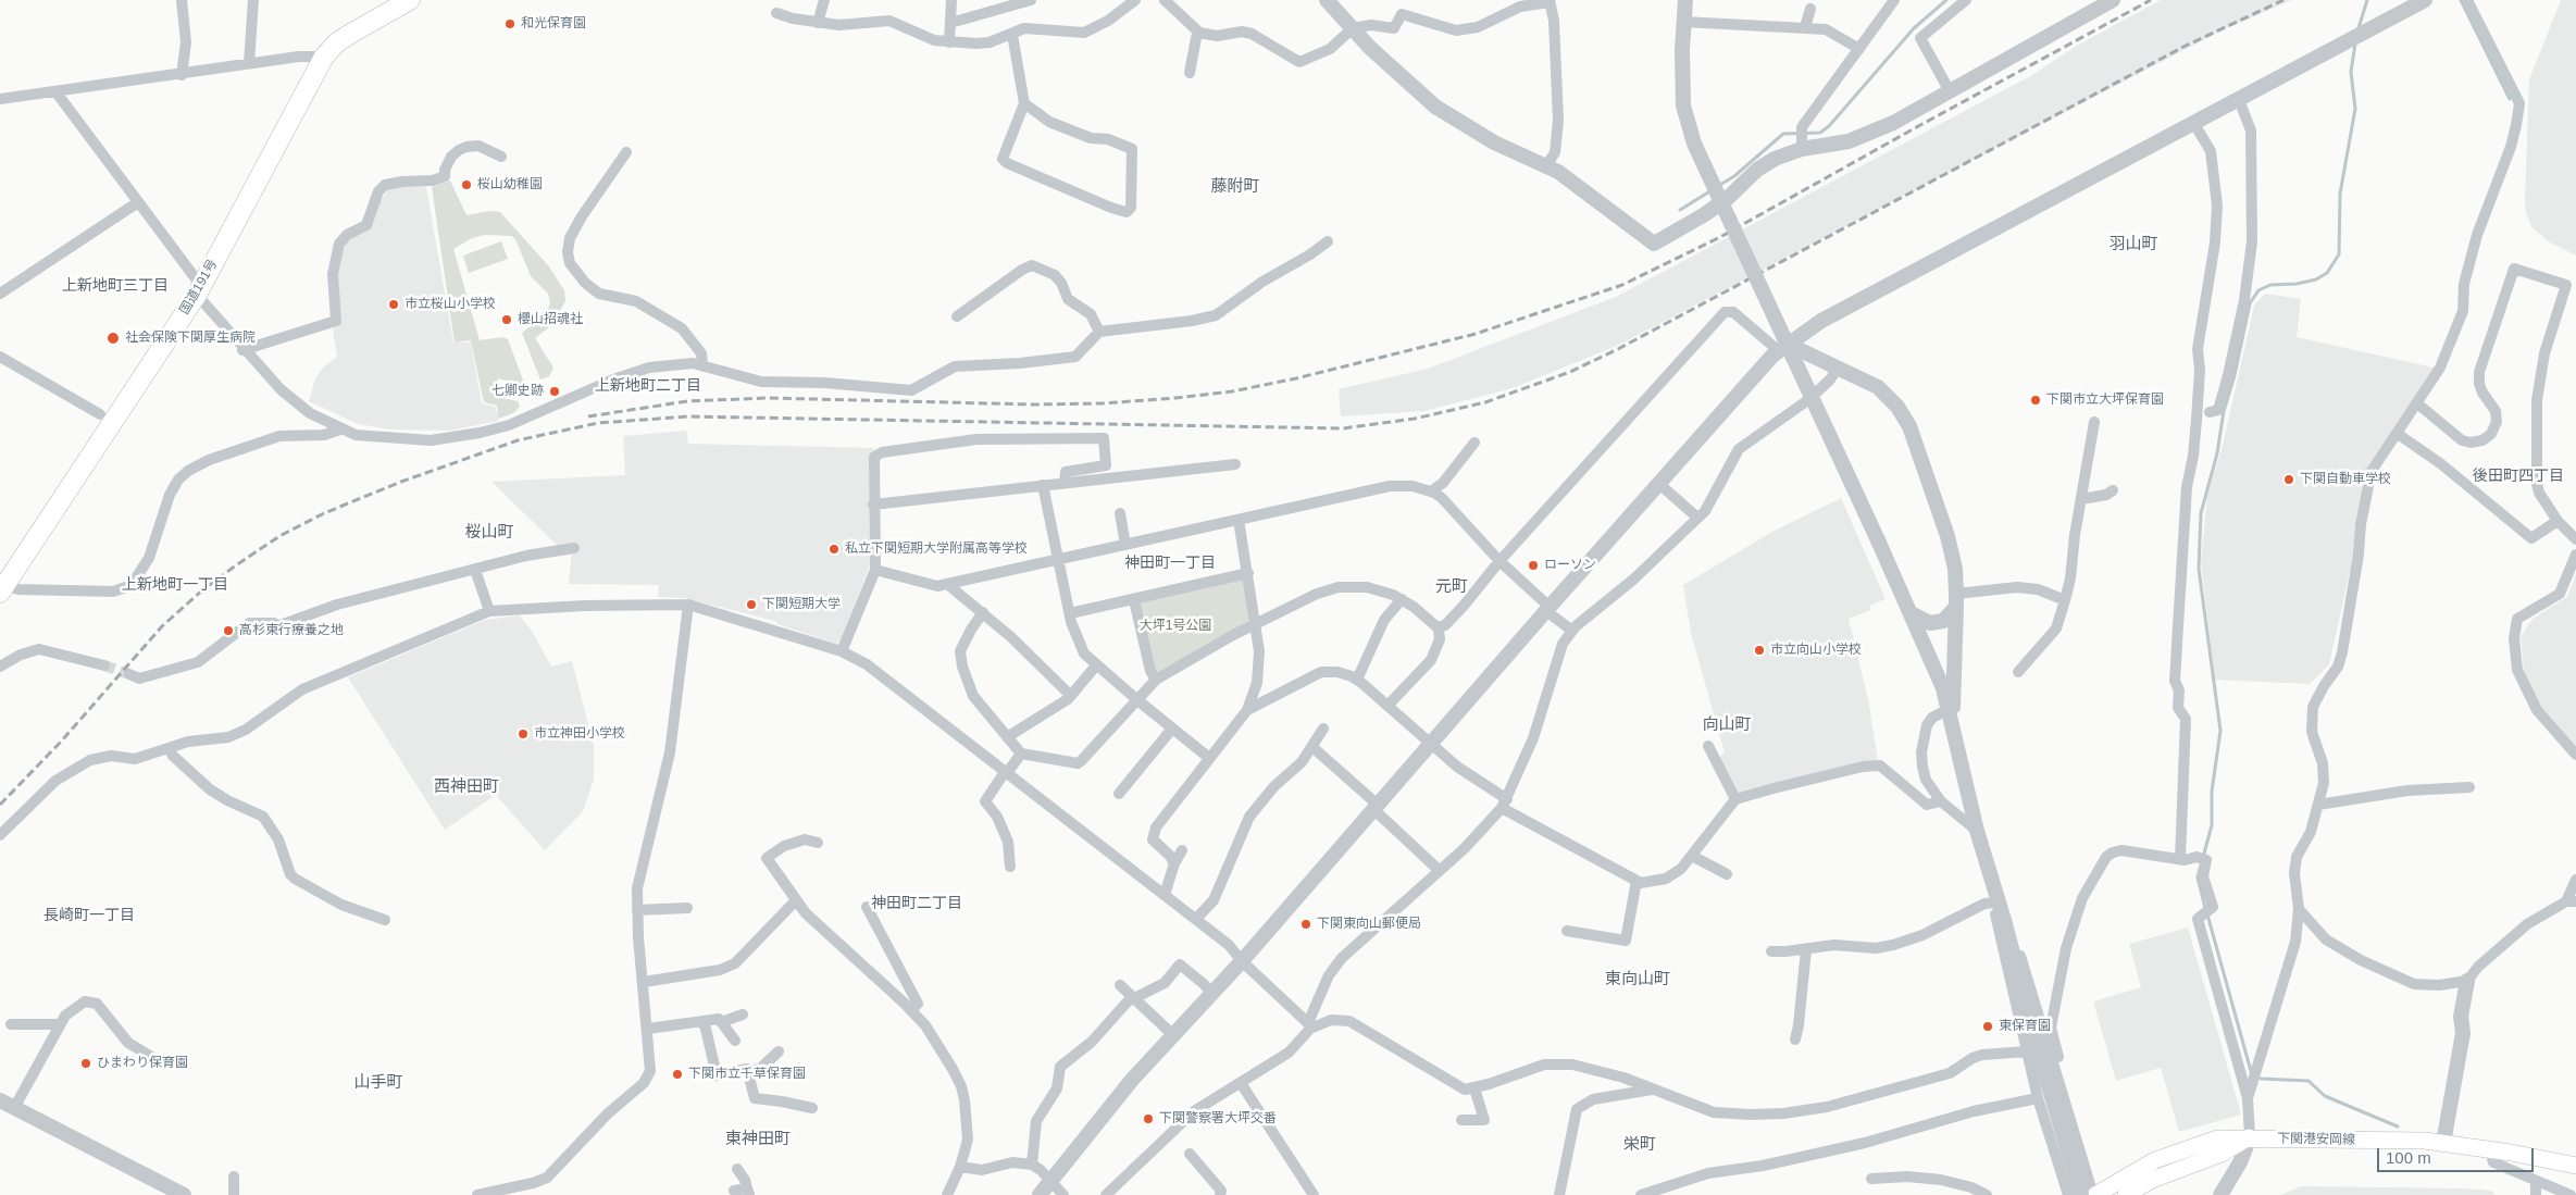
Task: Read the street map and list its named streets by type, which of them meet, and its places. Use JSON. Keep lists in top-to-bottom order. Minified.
{"streets":{"highway":["国道191号"],"main road":["下関港安岡線"]},"districts":["藤附町","羽山町","上新地町三丁目","上新地町二丁目","後田町四丁目","桜山町","神田町一丁目","上新地町一丁目","元町","向山町","西神田町","神田町二丁目","長崎町一丁目","東向山町","山手町","東神田町","栄町"],"parks":["大坪1号公園"],"places":["和光保育園","桜山幼稚園","市立桜山小学校","櫻山招魂社","社会保険下関厚生病院","七卿史跡","下関市立大坪保育園","下関自動車学校","私立下関短期大学附属高等学校","ローソン","下関短期大学","高杉東行療養之地","市立向山小学校","市立神田小学校","下関東向山郵便局","東保育園","ひまわり保育園","下関市立千草保育園","下関警察署大坪交番"],"scale_bar":"100 m"}
